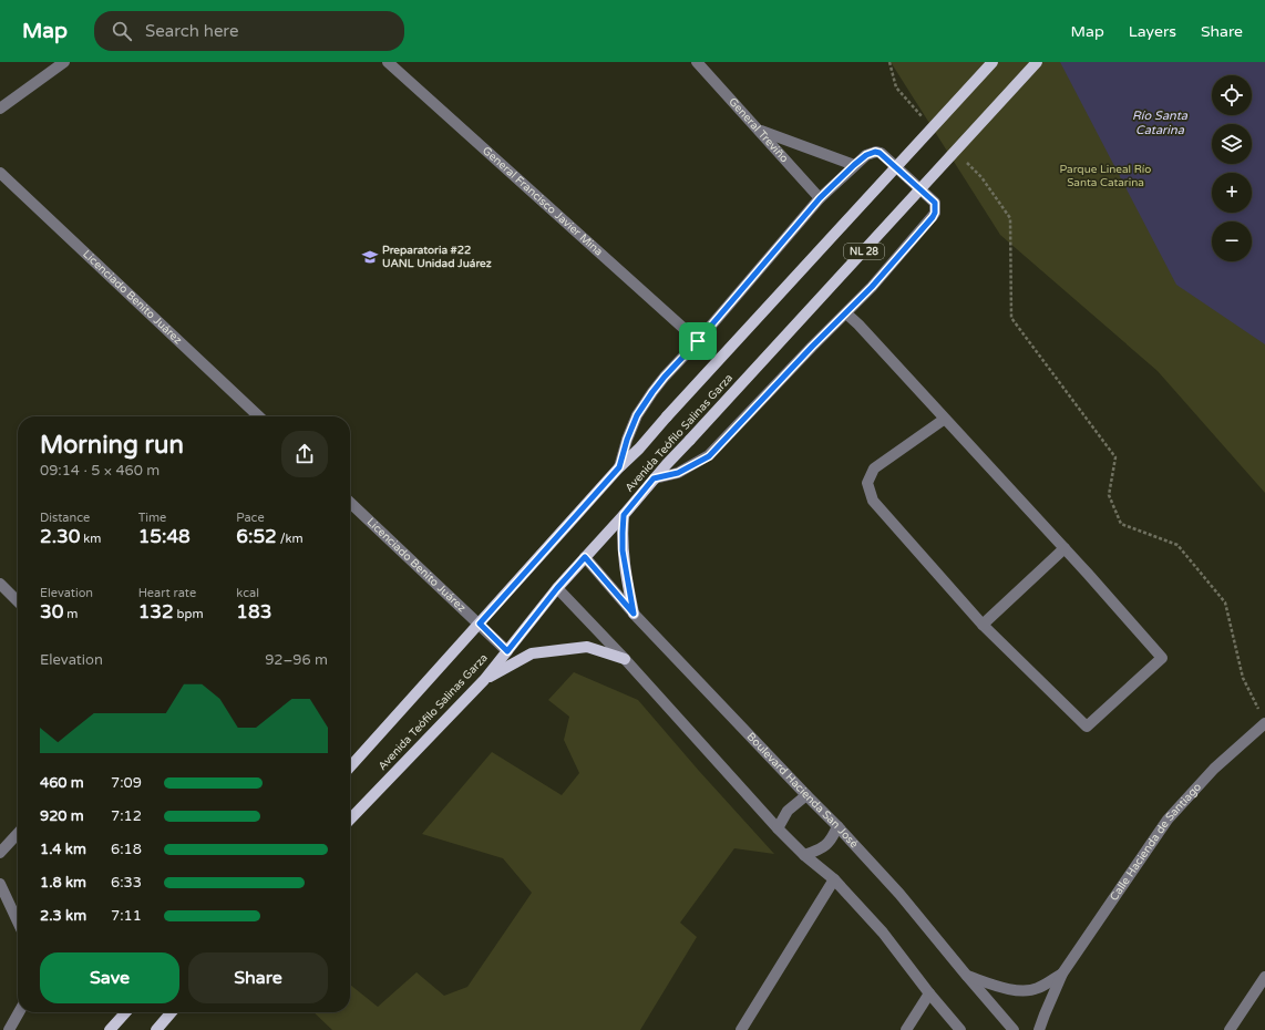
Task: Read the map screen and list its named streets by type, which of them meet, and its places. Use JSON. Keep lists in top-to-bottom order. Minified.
{"streets":{"main road":["NL 28","Avenida Teófilo Salinas Garza"],"street":["General Treviño","General Francisco Javier Mina","Licenciado Benito Juárez","Boulevard Hacienda San José","Calle Hacienda de Santiago"]},"crossings":[["Licenciado Benito Juárez","Avenida Teófilo Salinas Garza"],["Avenida Teófilo Salinas Garza","Boulevard Hacienda San José"],["Boulevard Hacienda San José","Calle Hacienda de Santiago"]],"water":["Río Santa Catarina"],"parks":["Parque Lineal Río Santa Catarina"],"places":{"school or university":["Preparatoria #22 UANL Unidad Juárez"]},"page":{"header":"Map","search":"Search here","nav":["Map","Layers","Share"],"map_buttons":["+","−"],"heading":["Morning run","09:14 · 5 × 460 m"],"stats":[["Distance","2.30 km"],["Time","15:48"],["Pace","6:52 /km"],["Elevation","30 m"],["Heart rate","132 bpm"],["kcal","183"]],"chart":["Elevation","92–96 m"],"list":[{"name":"460 m","note":"7:09"},{"name":"920 m","note":"7:12"},{"name":"1.4 km","note":"6:18"},{"name":"1.8 km","note":"6:33"},{"name":"2.3 km","note":"7:11"}],"buttons":["Save","Share"]}}
